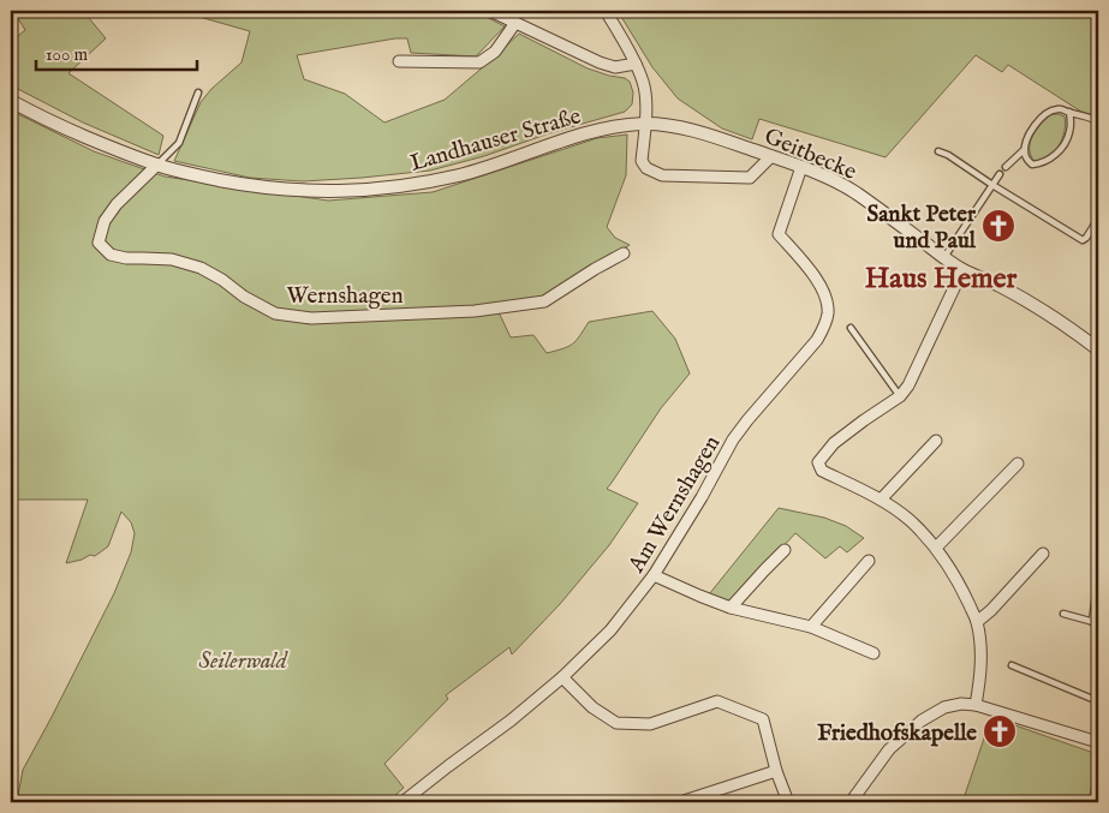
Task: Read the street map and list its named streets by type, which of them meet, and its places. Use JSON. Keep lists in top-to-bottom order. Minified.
{"streets":{"street":["Landhauser Straße","Geitbecke","Wernshagen","Am Wernshagen"]},"crossings":[["Landhauser Straße","Geitbecke"],["Landhauser Straße","Wernshagen"],["Geitbecke","Am Wernshagen"]],"districts":["Haus Hemer"],"parks":["Seilerwald"],"places":{"church":["Sankt Peter und Paul","Friedhofskapelle"]},"scale_bar":"100 m"}
